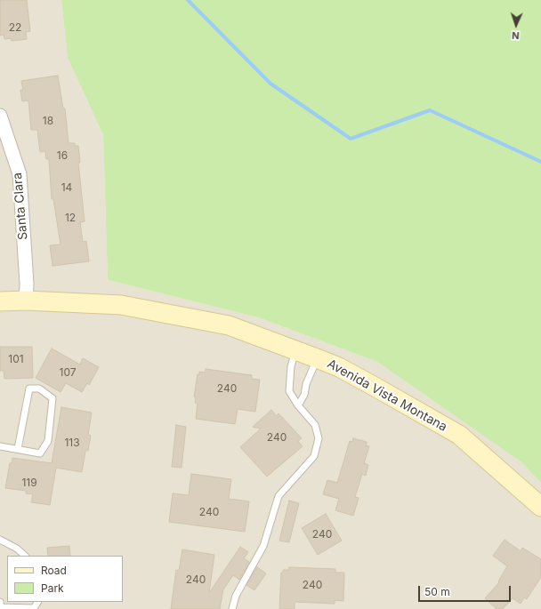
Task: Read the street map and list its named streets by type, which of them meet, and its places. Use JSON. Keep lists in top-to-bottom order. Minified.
{"streets":{"street":["Santa Clara","Avenida Vista Montana"]},"crossings":[["Santa Clara","Avenida Vista Montana"]],"house_numbers":["22","18","16","14","12","101","107","240","240","113","119","240","240","240","240"],"legend":["Road","Park"],"scale_bar":"50 m","north":"bottom"}
